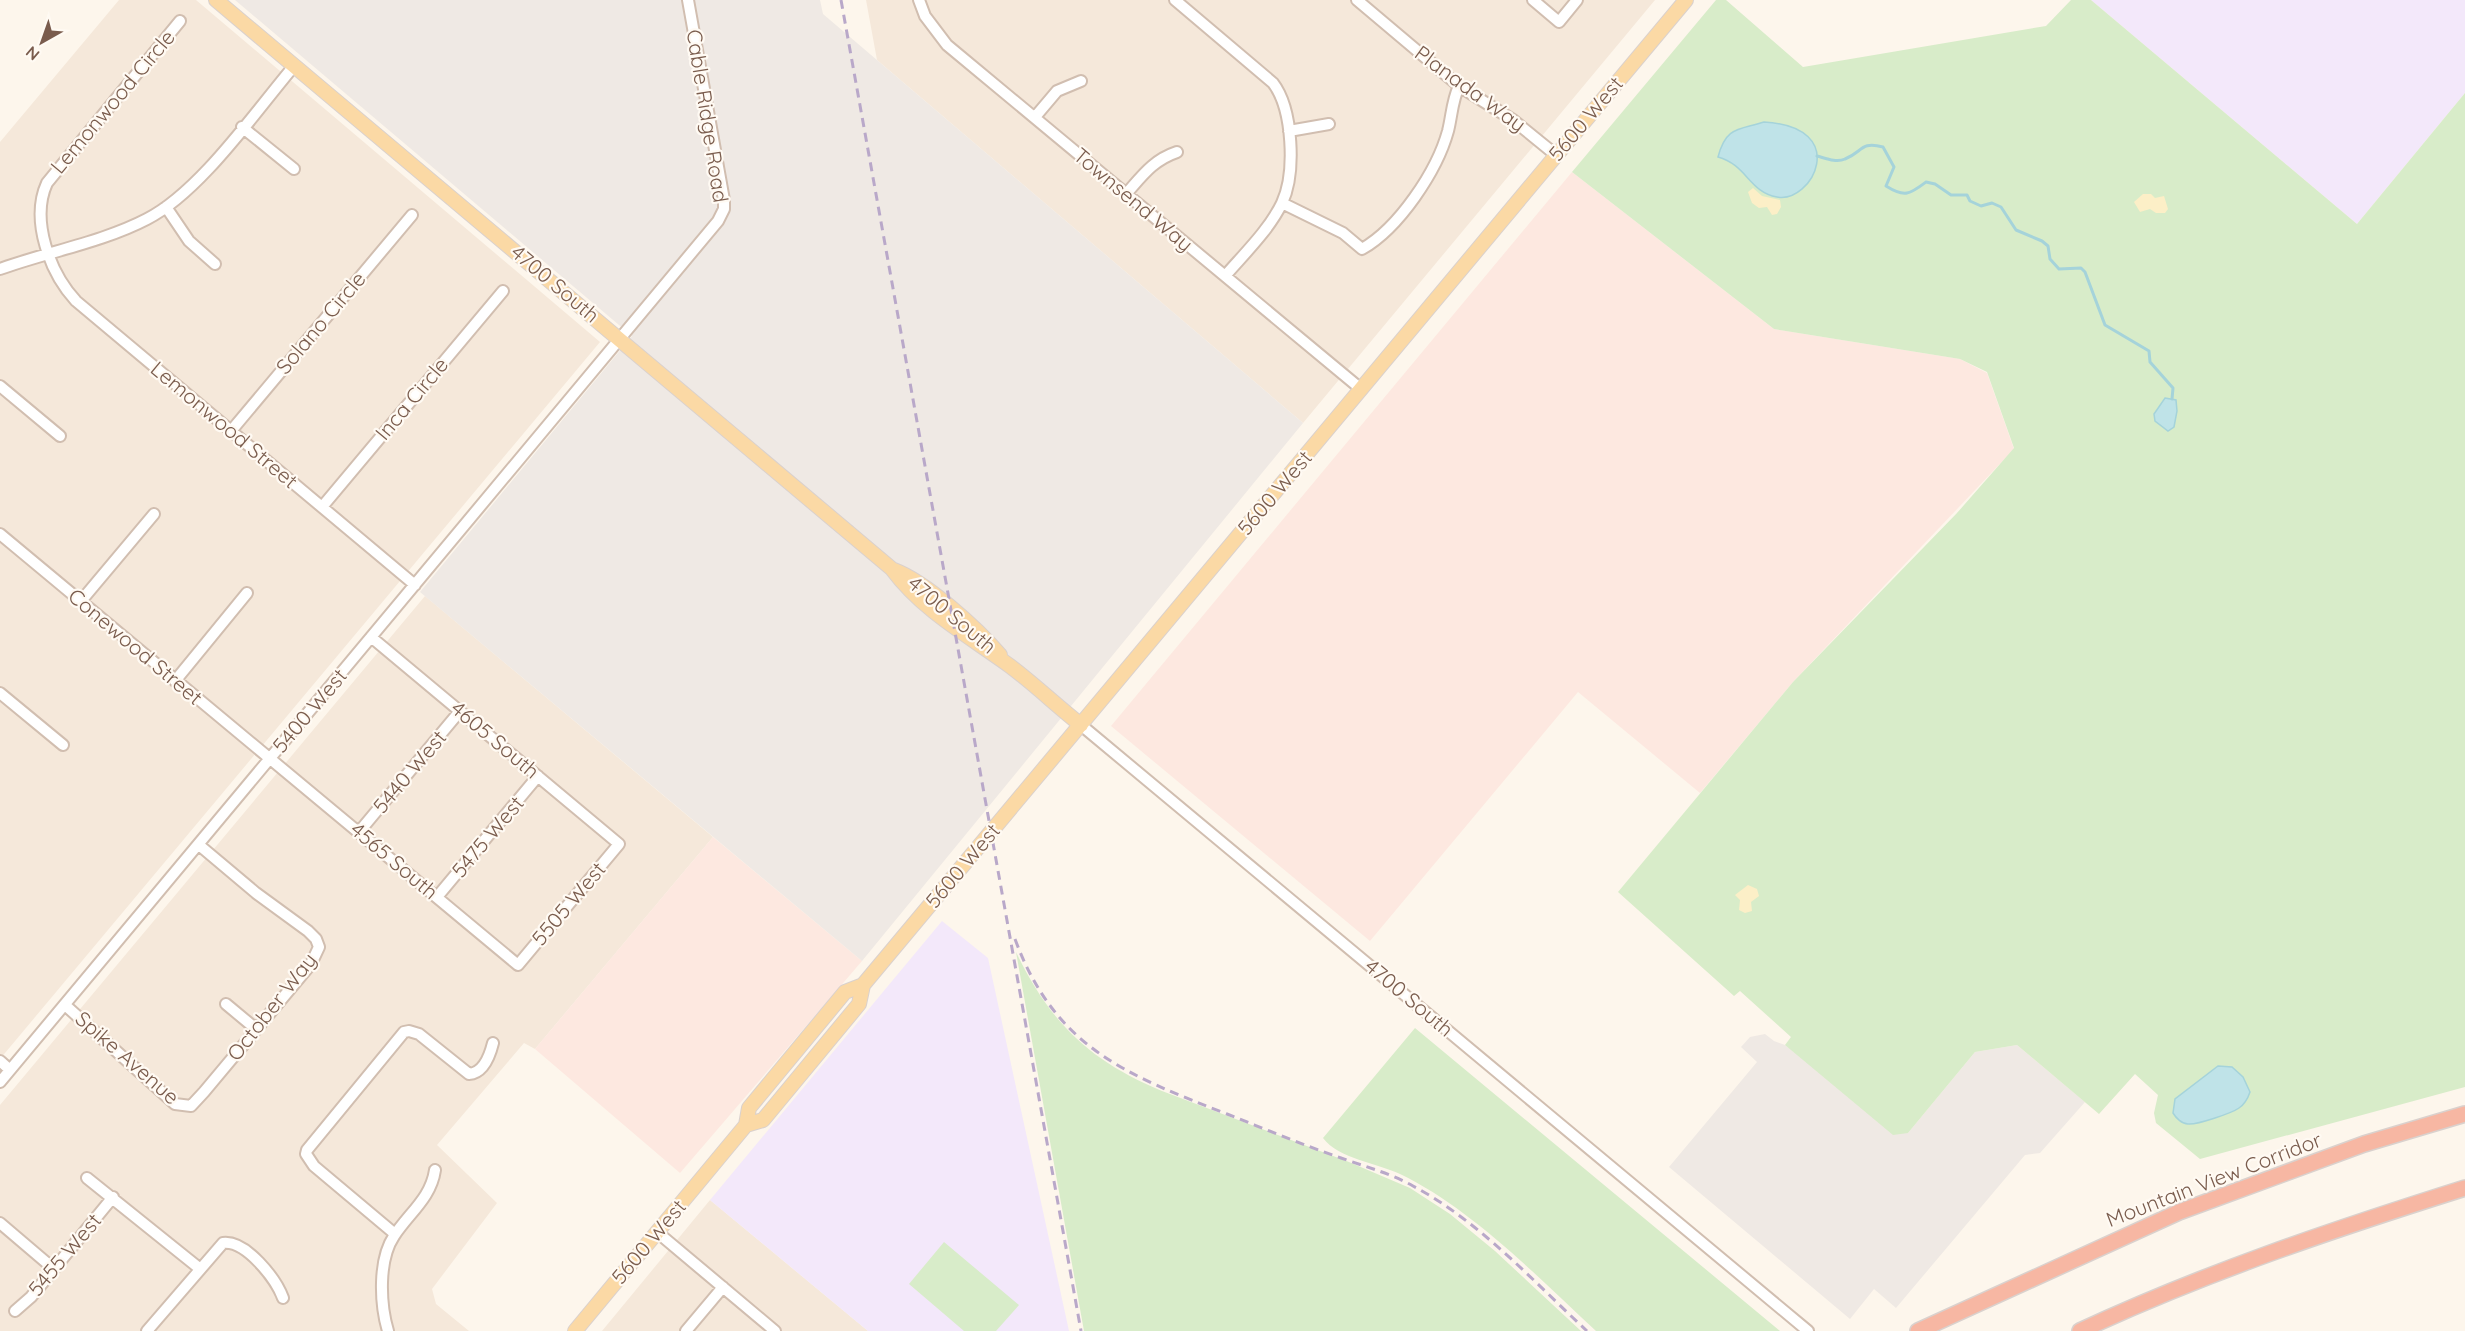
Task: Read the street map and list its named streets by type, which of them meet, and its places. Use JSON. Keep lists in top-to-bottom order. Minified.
{"streets":{"highway":["Mountain View Corridor"],"main road":["5600 West","4700 South"],"street":["Planada Way","Lemonwood Circle","Cable Ridge Road","Townsend Way","Solano Circle","Inca Circle","Lemonwood Street","Conewood Street","5400 West","4605 South","5440 West","5475 West","4565 South","5505 West","October Way","Spike Avenue","5455 West"]},"crossings":[["Planada Way","5600 West"],["Lemonwood Circle","Lemonwood Street"],["Cable Ridge Road","4700 South"],["Cable Ridge Road","5400 West"],["5600 West","Townsend Way"],["5600 West","4700 South"],["4700 South","5400 West"],["Solano Circle","Lemonwood Street"],["Inca Circle","Lemonwood Street"],["Lemonwood Street","5400 West"],["Conewood Street","5400 West"],["Conewood Street","4565 South"],["5400 West","4605 South"],["5400 West","4565 South"],["5400 West","October Way"],["5400 West","Spike Avenue"],["4605 South","5440 West"],["4605 South","5475 West"],["4605 South","5505 West"],["5440 West","4565 South"],["5475 West","4565 South"],["4565 South","5505 West"],["October Way","Spike Avenue"]],"north":"bottom left"}
